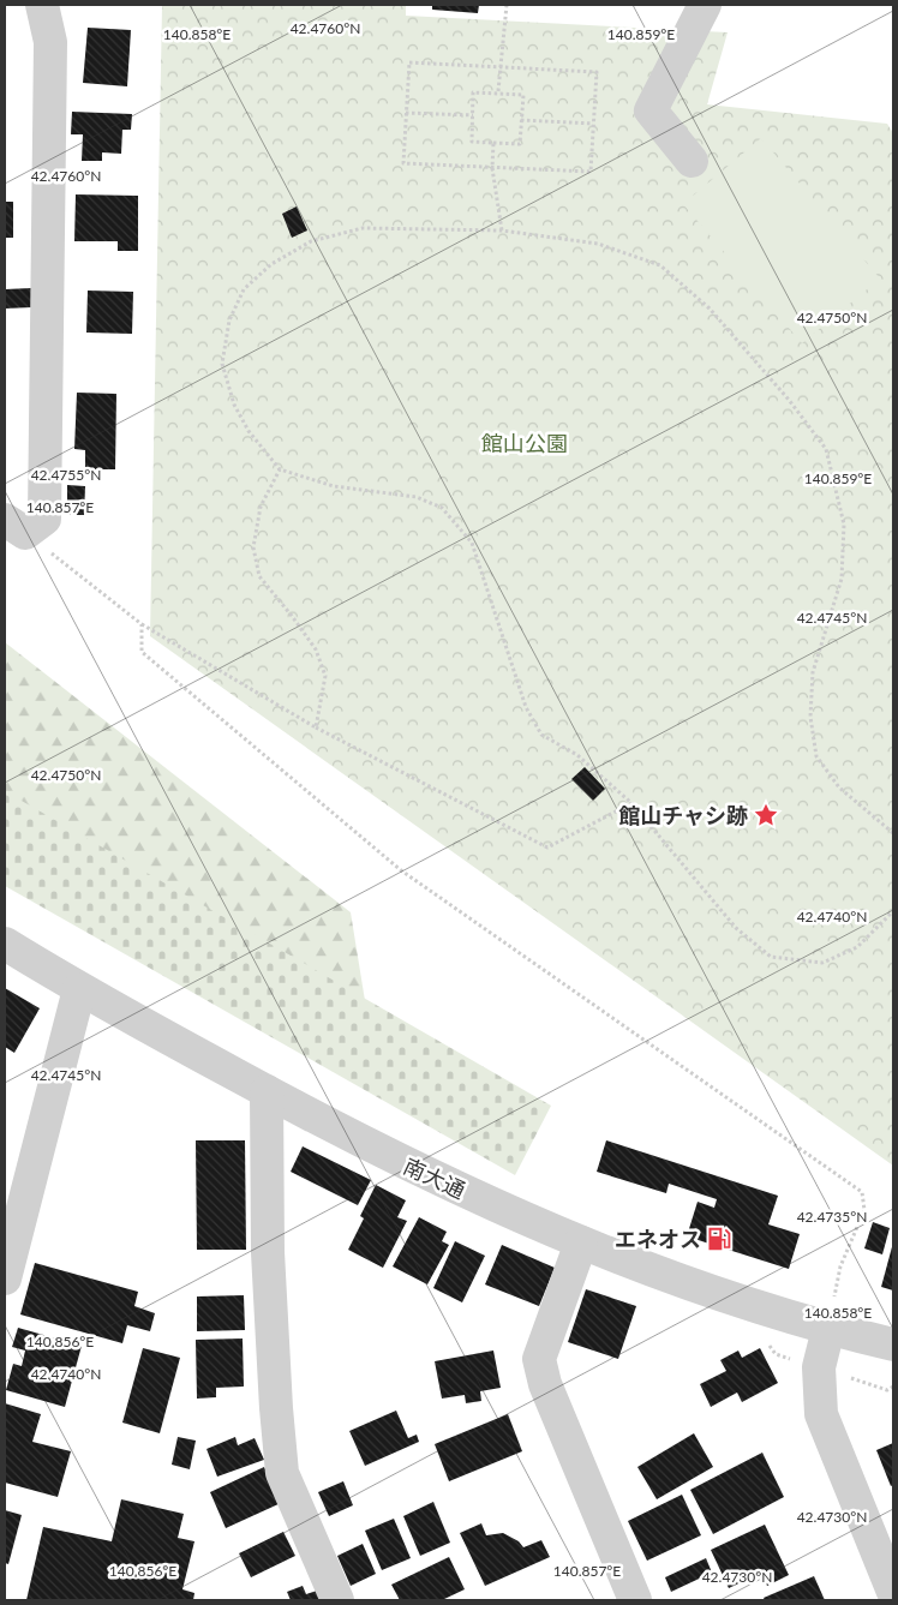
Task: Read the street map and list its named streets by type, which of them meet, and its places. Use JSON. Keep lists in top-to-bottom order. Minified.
{"streets":{"street":["南大通"]},"parks":["館山公園"],"places":{"place":["館山チャシ跡"],"fuel station":["エネオス"]},"coordinates":["42.4760°N","140.858°E","140.859°E","42.4750°N","42.4755°N","140.857°E","42.4745°N","42.4740°N","42.4735°N","140.856°E","42.4730°N"]}
